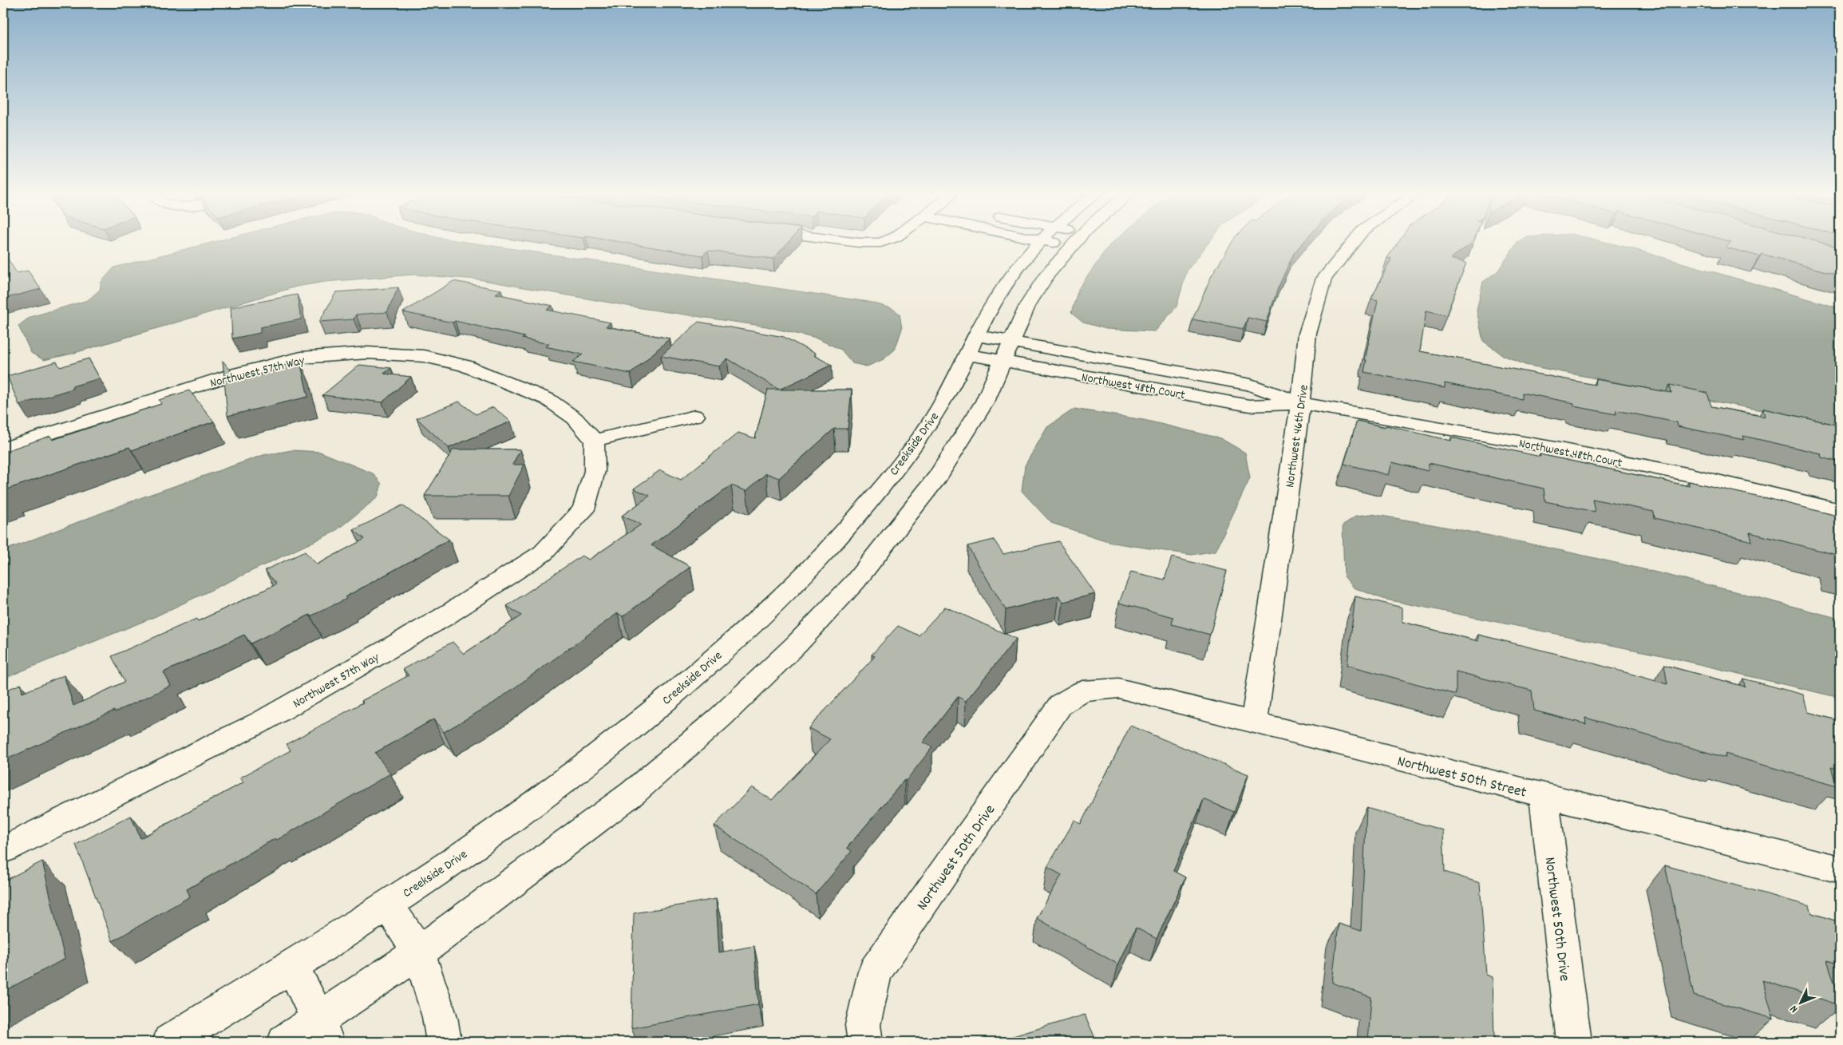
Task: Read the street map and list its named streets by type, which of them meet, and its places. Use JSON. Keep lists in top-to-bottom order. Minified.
{"streets":{"street":["Northwest 57th Way","Northwest 48th Court","Northwest 46th Drive","Creekside Drive","Northwest 50th Street","Northwest 50th Drive"]},"crossings":[["Northwest 48th Court","Northwest 46th Drive"],["Northwest 48th Court","Creekside Drive"],["Northwest 46th Drive","Northwest 50th Street"],["Northwest 50th Street","Northwest 50th Drive"]],"north":"bottom left"}
